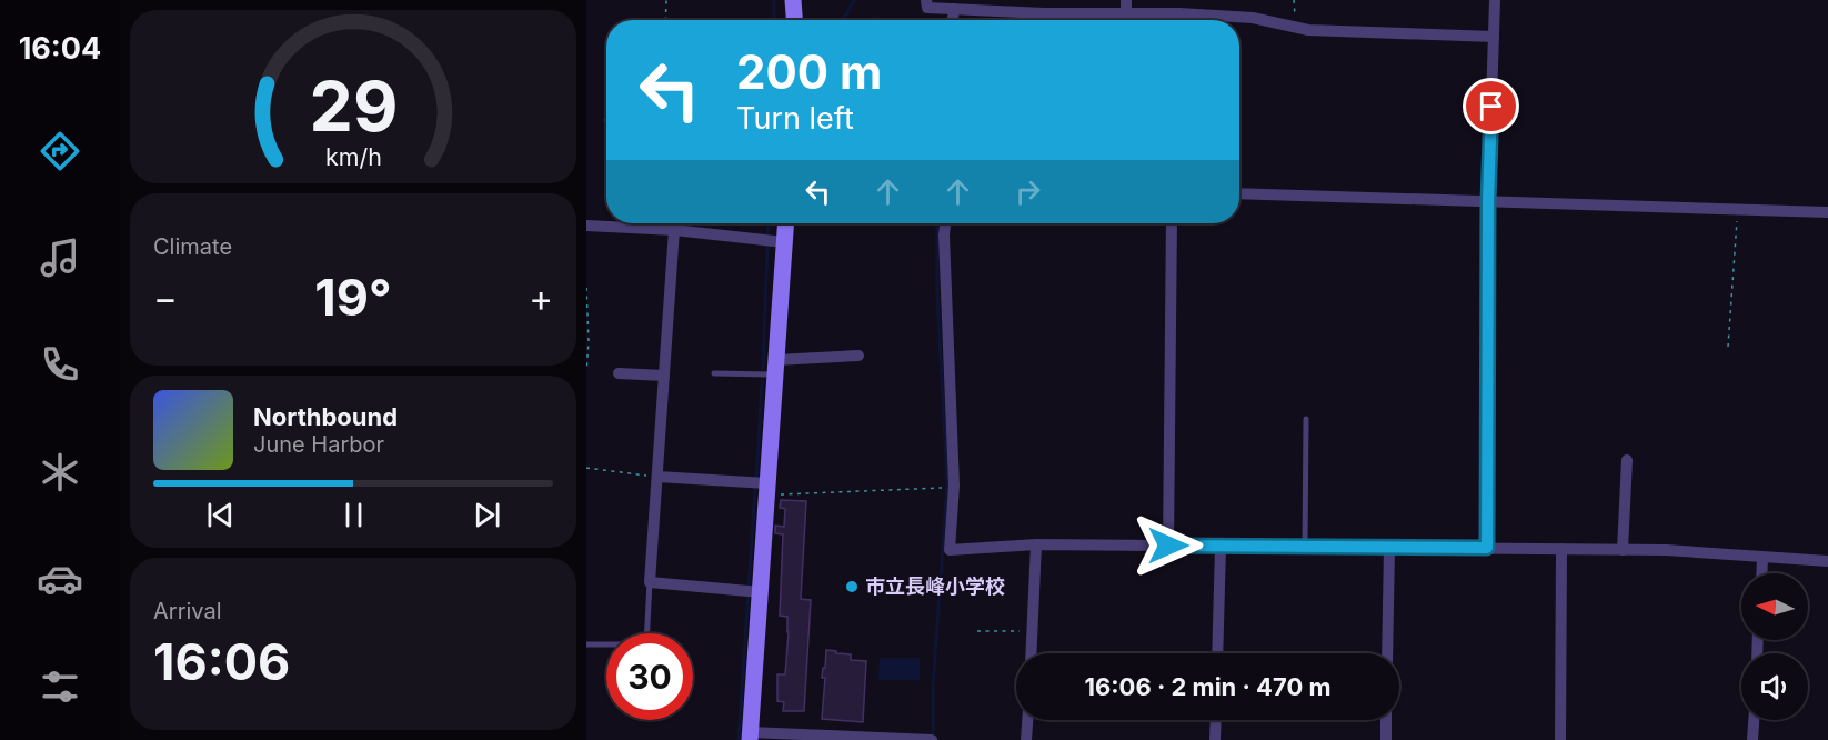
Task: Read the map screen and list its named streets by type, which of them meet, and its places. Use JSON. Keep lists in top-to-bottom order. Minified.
{"places":["市立長峰小学校"],"north":"left","page":{"tabs":"16:04","turn":["200 m","Turn left"],"tile":["Climate",["Arrival","16:06"]],"heat":["−","19°","+"],"song":["Northbound","June Harbor"],"limit":"30","trip":"16:06 · 2 min · 470 m","gauge":["29","km/h"]}}
